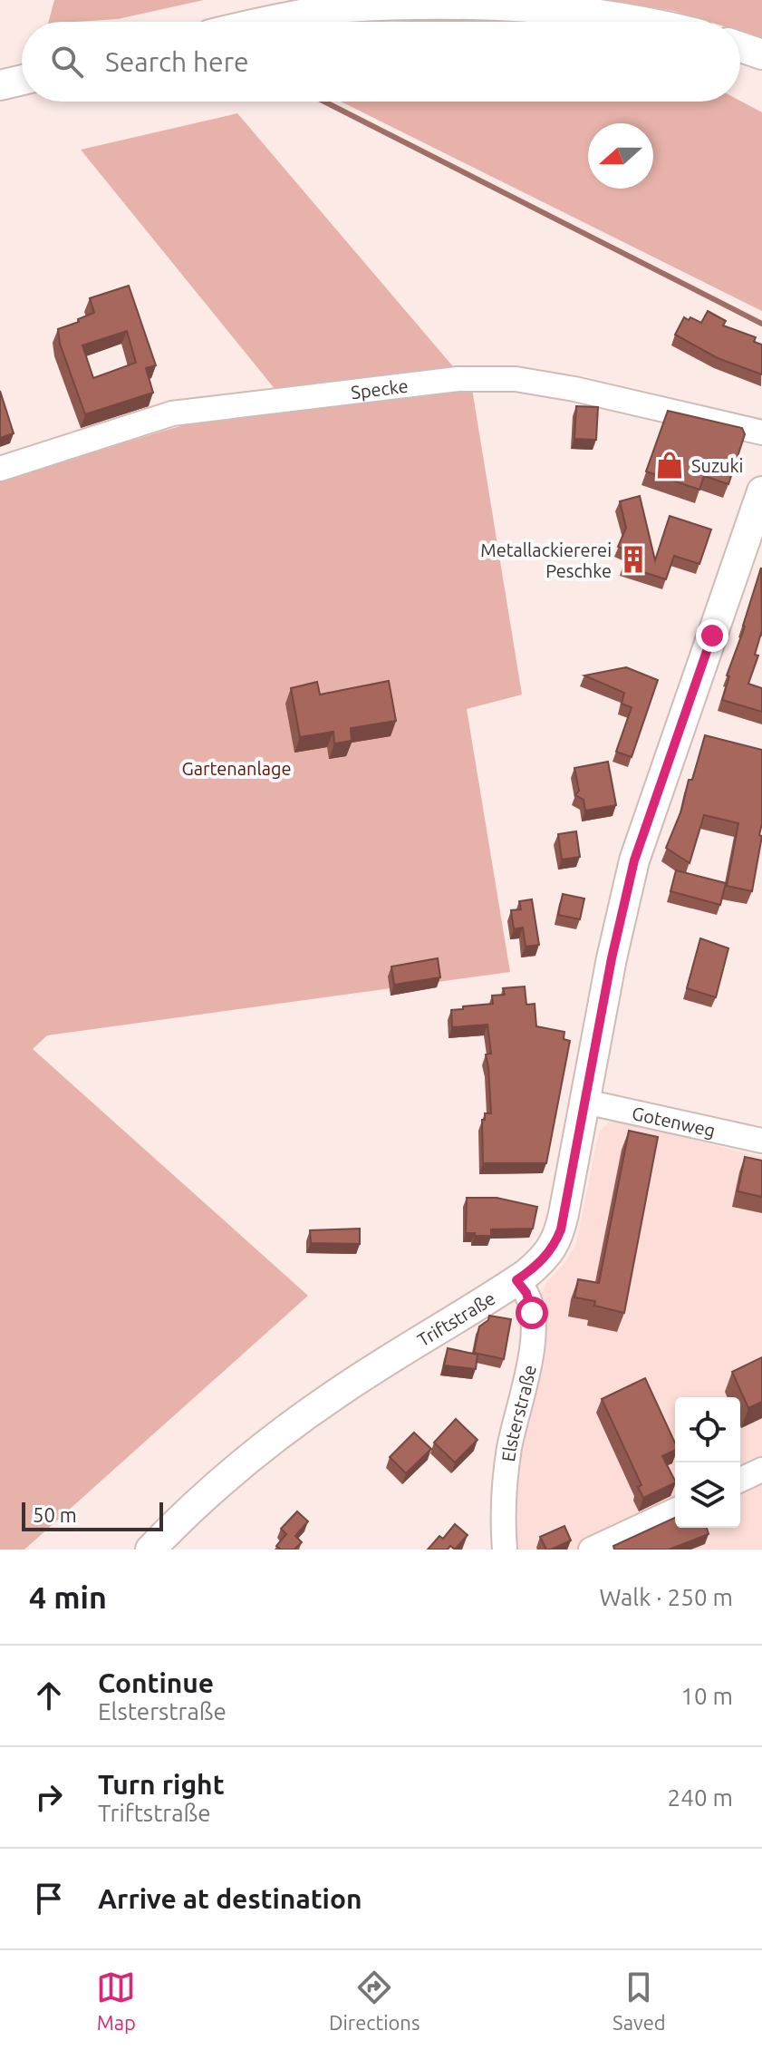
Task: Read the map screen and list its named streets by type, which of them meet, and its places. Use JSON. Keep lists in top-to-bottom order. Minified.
{"streets":{"main road":["Triftstraße"],"street":["Specke","Gotenweg","Elsterstraße"]},"crossings":[["Gotenweg","Triftstraße"],["Triftstraße","Elsterstraße"]],"parks":["Gartenanlage"],"places":{"shop":["Suzuki"],"building":["Metallackiererei Peschke"]},"scale_bar":"50 m","north":"left","page":{"search":"Search here","scale":"50 m","heading":["4 min","Walk · 250 m"],"list":[["Continue","Elsterstraße","10 m"],["Turn right","Triftstraße","240 m"],"Arrive at destination"],"nav":["Map","Directions","Saved"]}}
